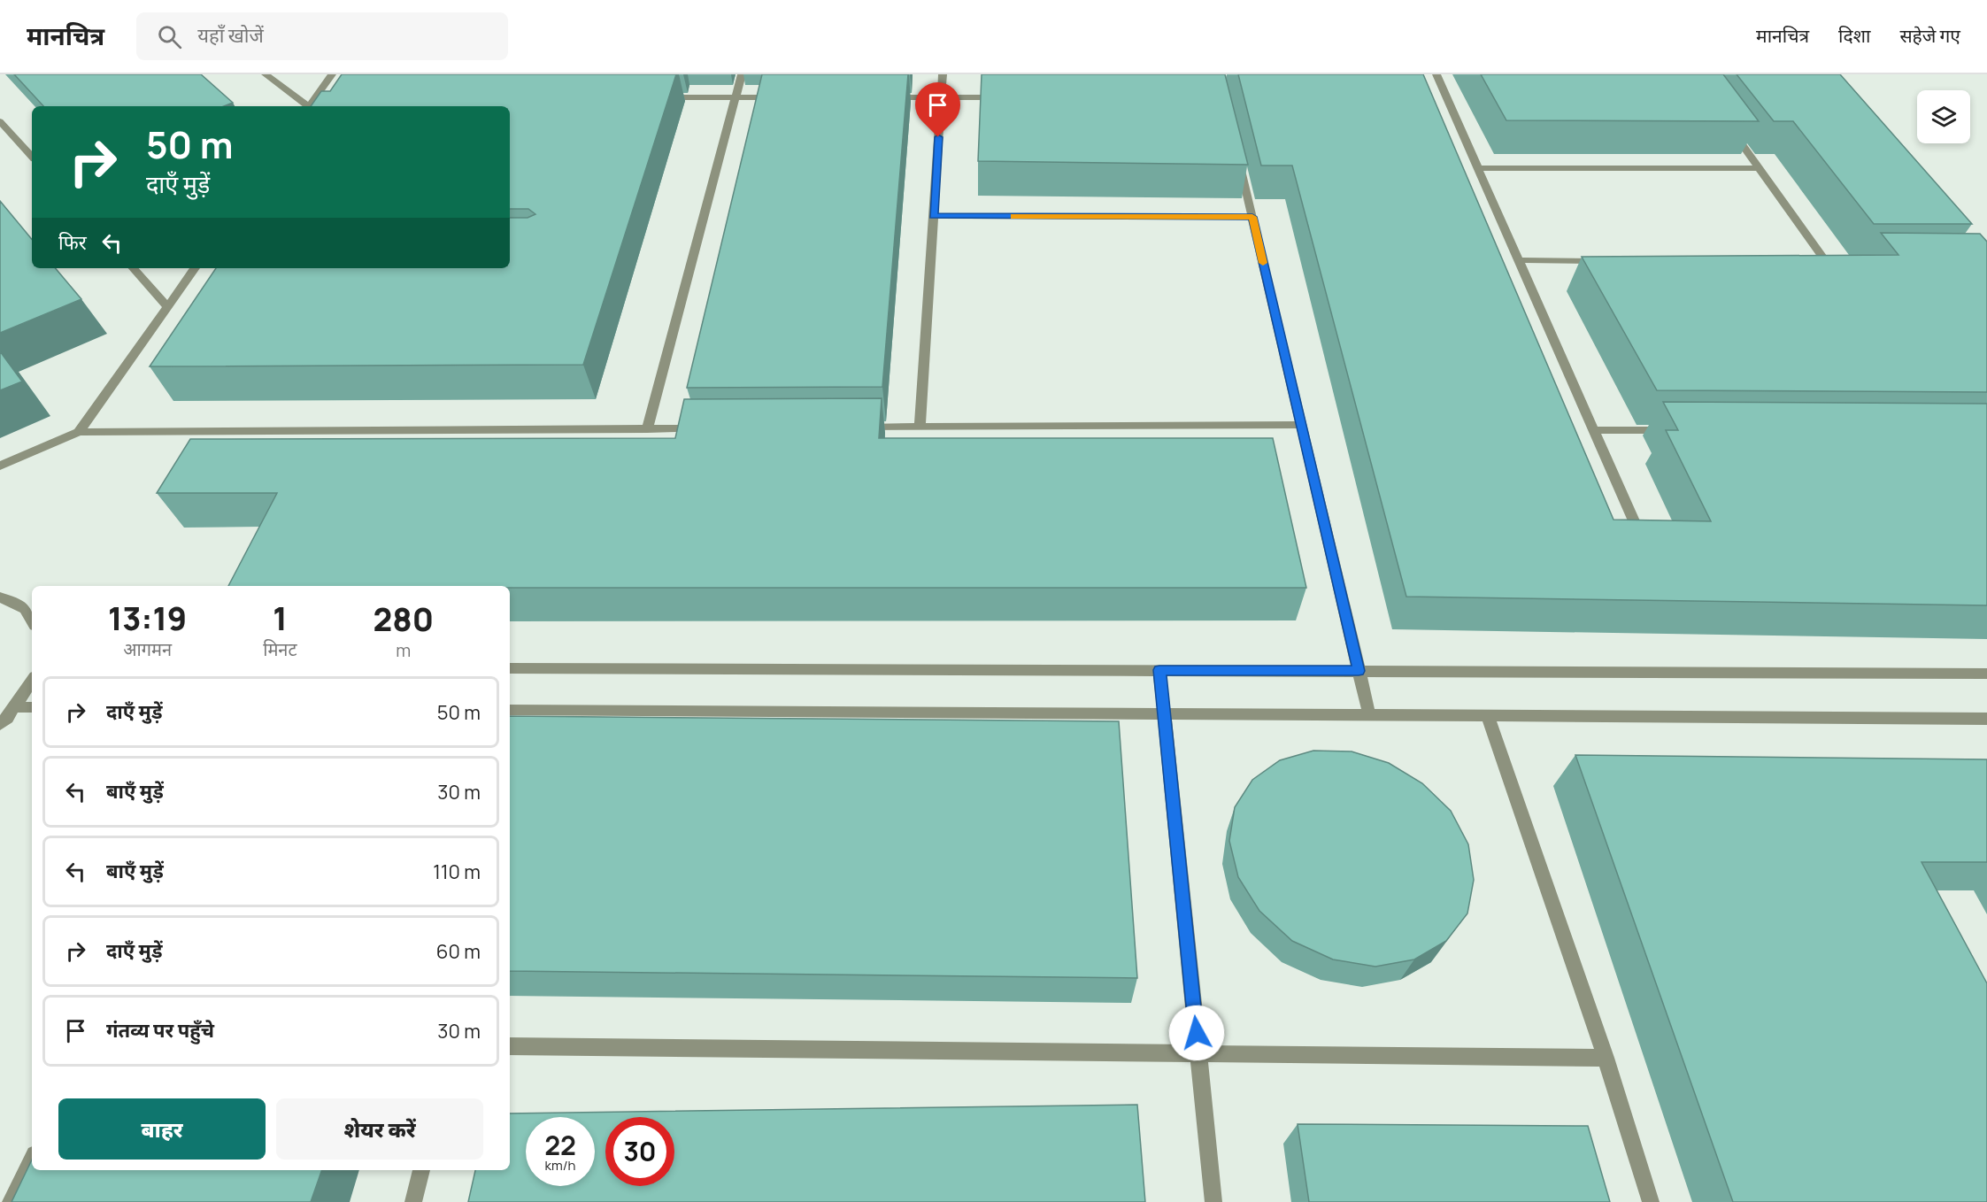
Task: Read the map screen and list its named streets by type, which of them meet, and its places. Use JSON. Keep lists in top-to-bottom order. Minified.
{"page":{"header":"मानचित्र","search":"यहाँ खोजें","nav":["मानचित्र","दिशा","सहेजे गए"],"turn":["50 m","दाएँ मुड़ें"],"then":"फिर","eta":["13:19","आगमन","1","मिनट","280","m"],"list":[{"name":"दाएँ मुड़ें","value":"50 m"},{"name":"बाएँ मुड़ें","value":"30 m"},{"name":"बाएँ मुड़ें","value":"110 m"},{"name":"दाएँ मुड़ें","value":"60 m"},{"name":"गंतव्य पर पहुँचे","value":"30 m"}],"buttons":["बाहर","शेयर करें"],"speed":"22 km/h","limit":"30"}}
